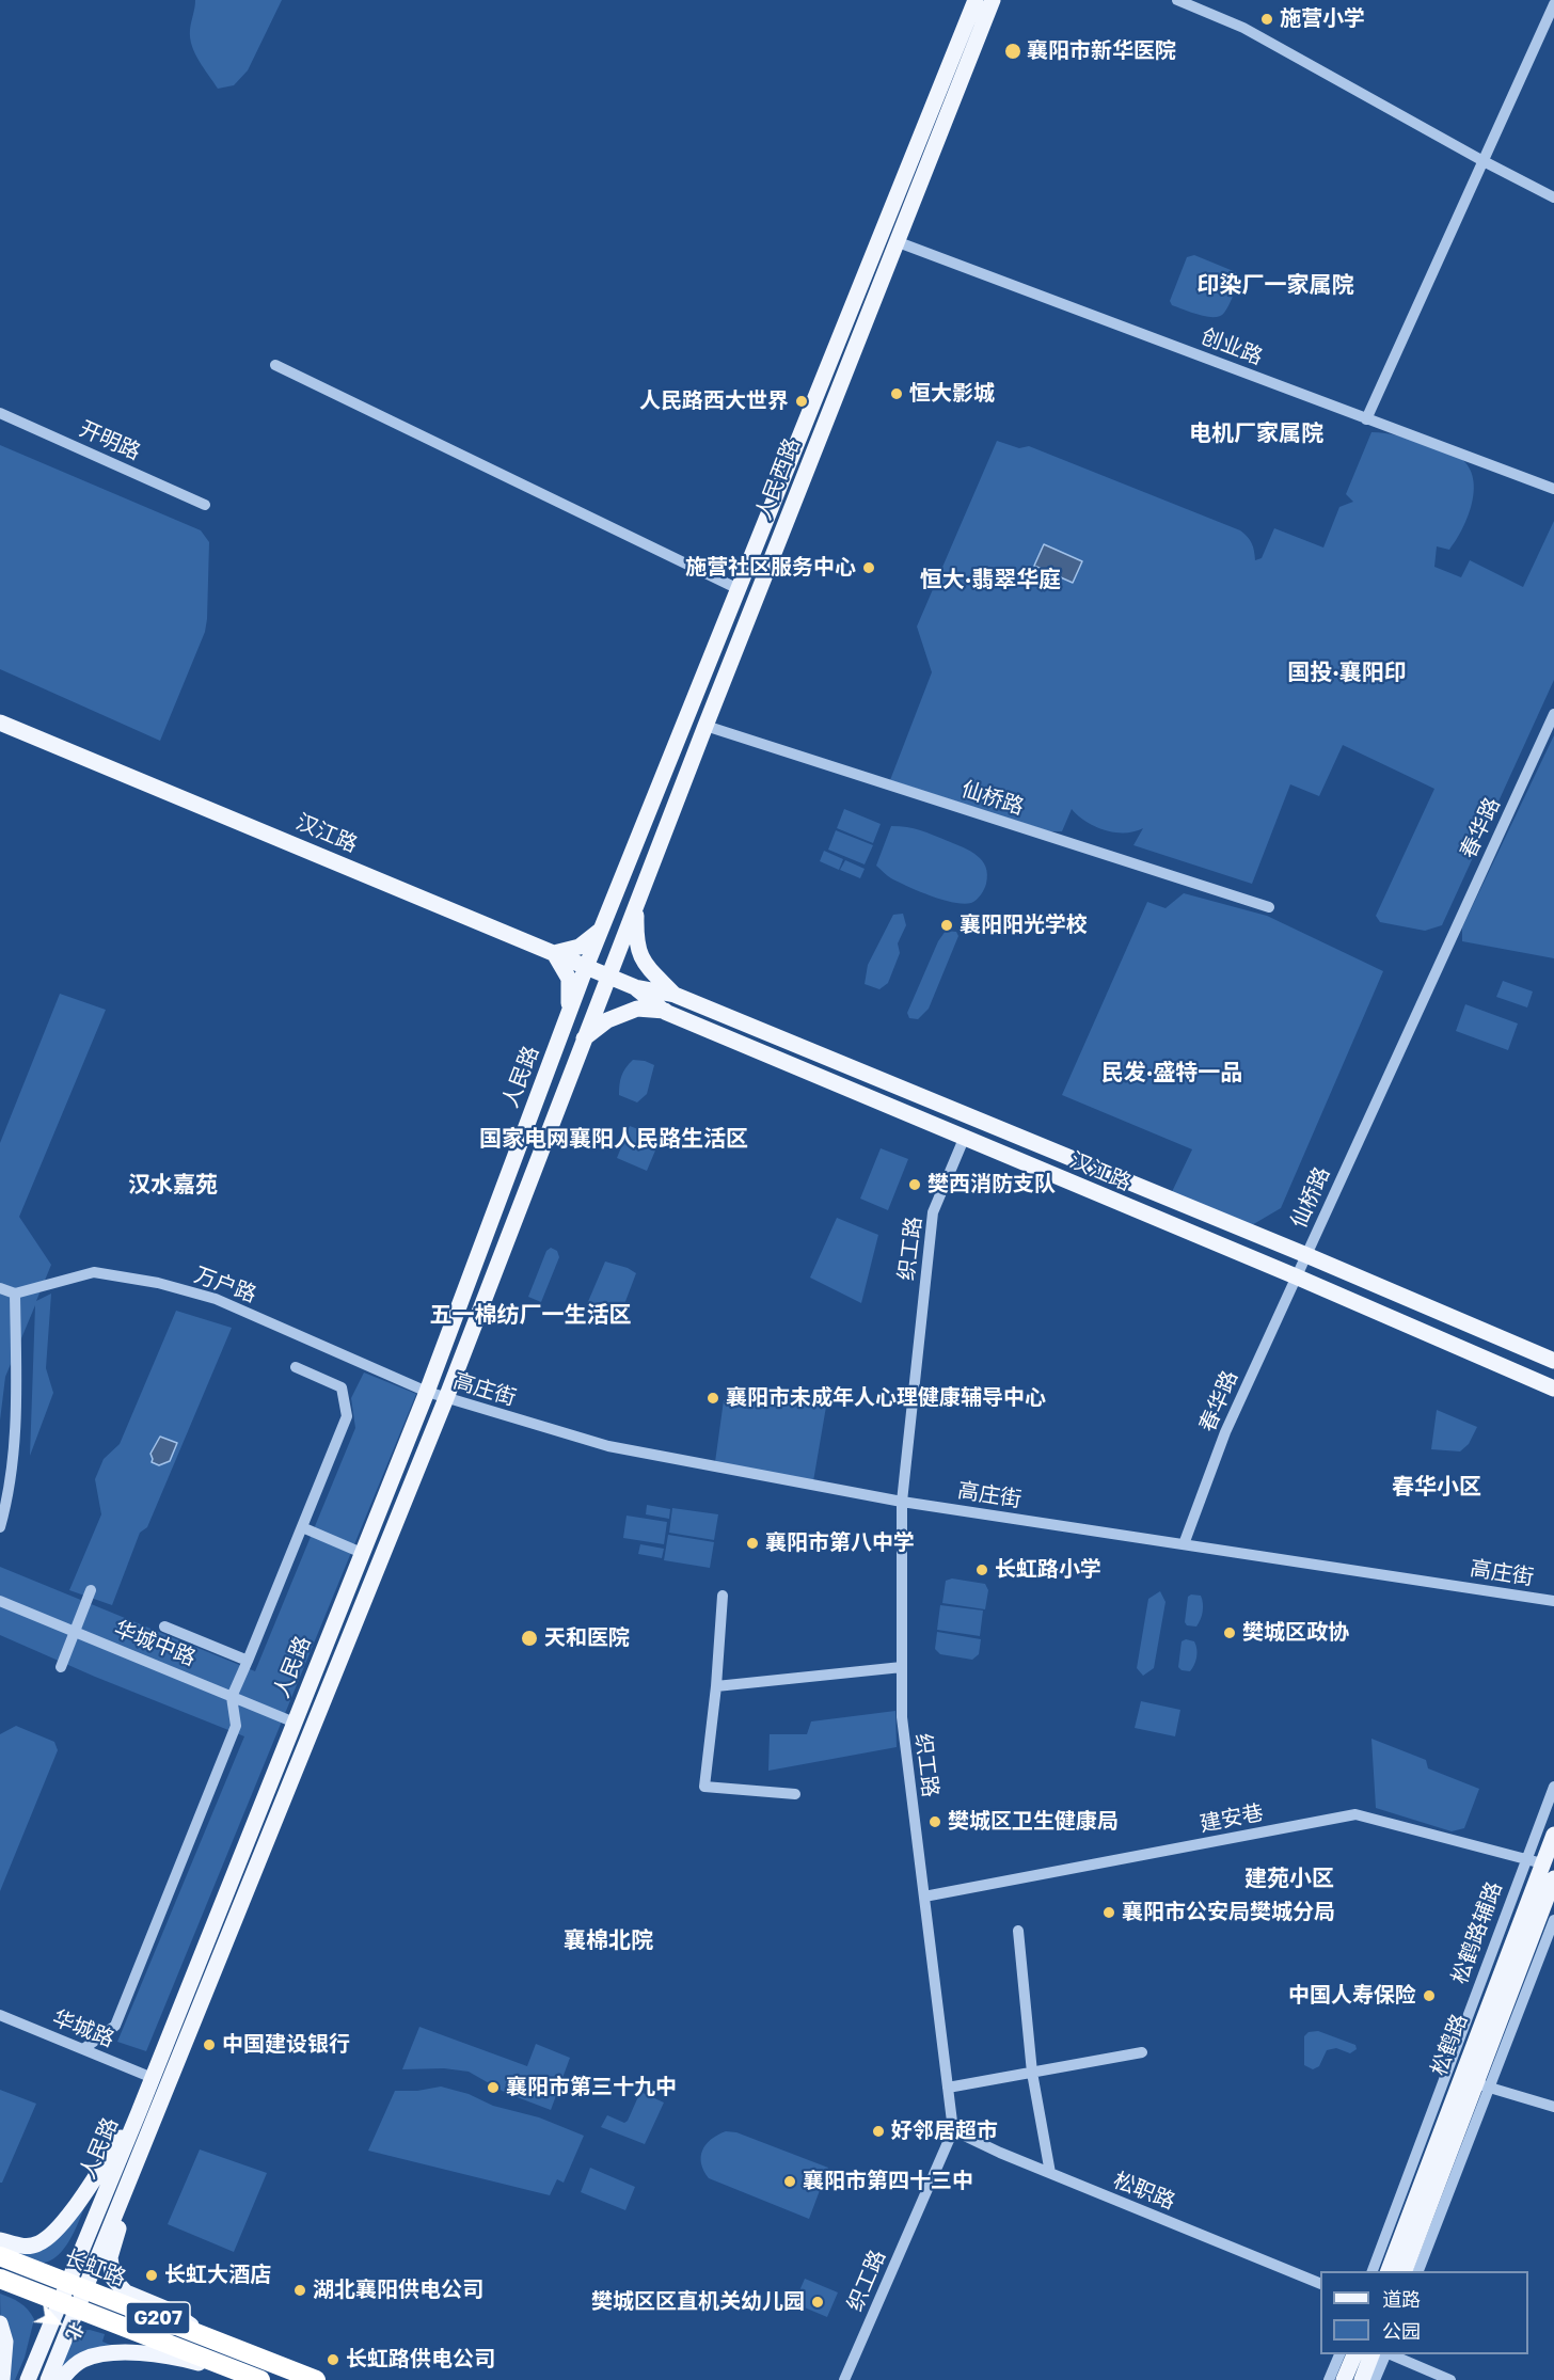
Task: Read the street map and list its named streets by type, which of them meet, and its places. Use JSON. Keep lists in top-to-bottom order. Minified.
{"streets":{"highway":["长虹路","G207"],"main road":["人民西路","汉江路","人民路","松鹤路"],"street":["创业路","开明路","仙桥路","春华路","织工路","万户路","高庄街","华城中路","建安巷","松鹤路辅路","华城路","松职路"]},"crossings":[["创业路","人民西路"],["人民西路","仙桥路"],["人民西路","汉江路"],["人民西路","人民路"],["仙桥路","春华路"],["仙桥路","汉江路"],["春华路","汉江路"],["春华路","高庄街"],["汉江路","人民路"],["汉江路","织工路"],["人民路","万户路"],["人民路","高庄街"],["人民路","华城中路"],["人民路","华城路"],["人民路","长虹路"],["人民路","G207"],["织工路","高庄街"],["织工路","建安巷"],["织工路","松职路"],["万户路","高庄街"],["建安巷","松鹤路辅路"],["建安巷","松鹤路"],["松鹤路辅路","松鹤路"]],"districts":["印染厂一家属院","电机厂家属院","恒大·翡翠华庭","国投·襄阳印","民发·盛特一品","国家电网襄阳人民路生活区","汉水嘉苑","五一棉纺厂一生活区","春华小区","建苑小区","襄棉北院"],"places":["施营小学","襄阳市新华医院","恒大影城","人民路西大世界","施营社区服务中心","襄阳阳光学校","樊西消防支队","襄阳市未成年人心理健康辅导中心","襄阳市第八中学","长虹路小学","樊城区政协","天和医院","樊城区卫生健康局","襄阳市公安局樊城分局","中国人寿保险","中国建设银行","襄阳市第三十九中","好邻居超市","襄阳市第四十三中","长虹大酒店","湖北襄阳供电公司","樊城区区直机关幼儿园","长虹路供电公司"],"legend":["道路","公园"],"north":"bottom right"}
